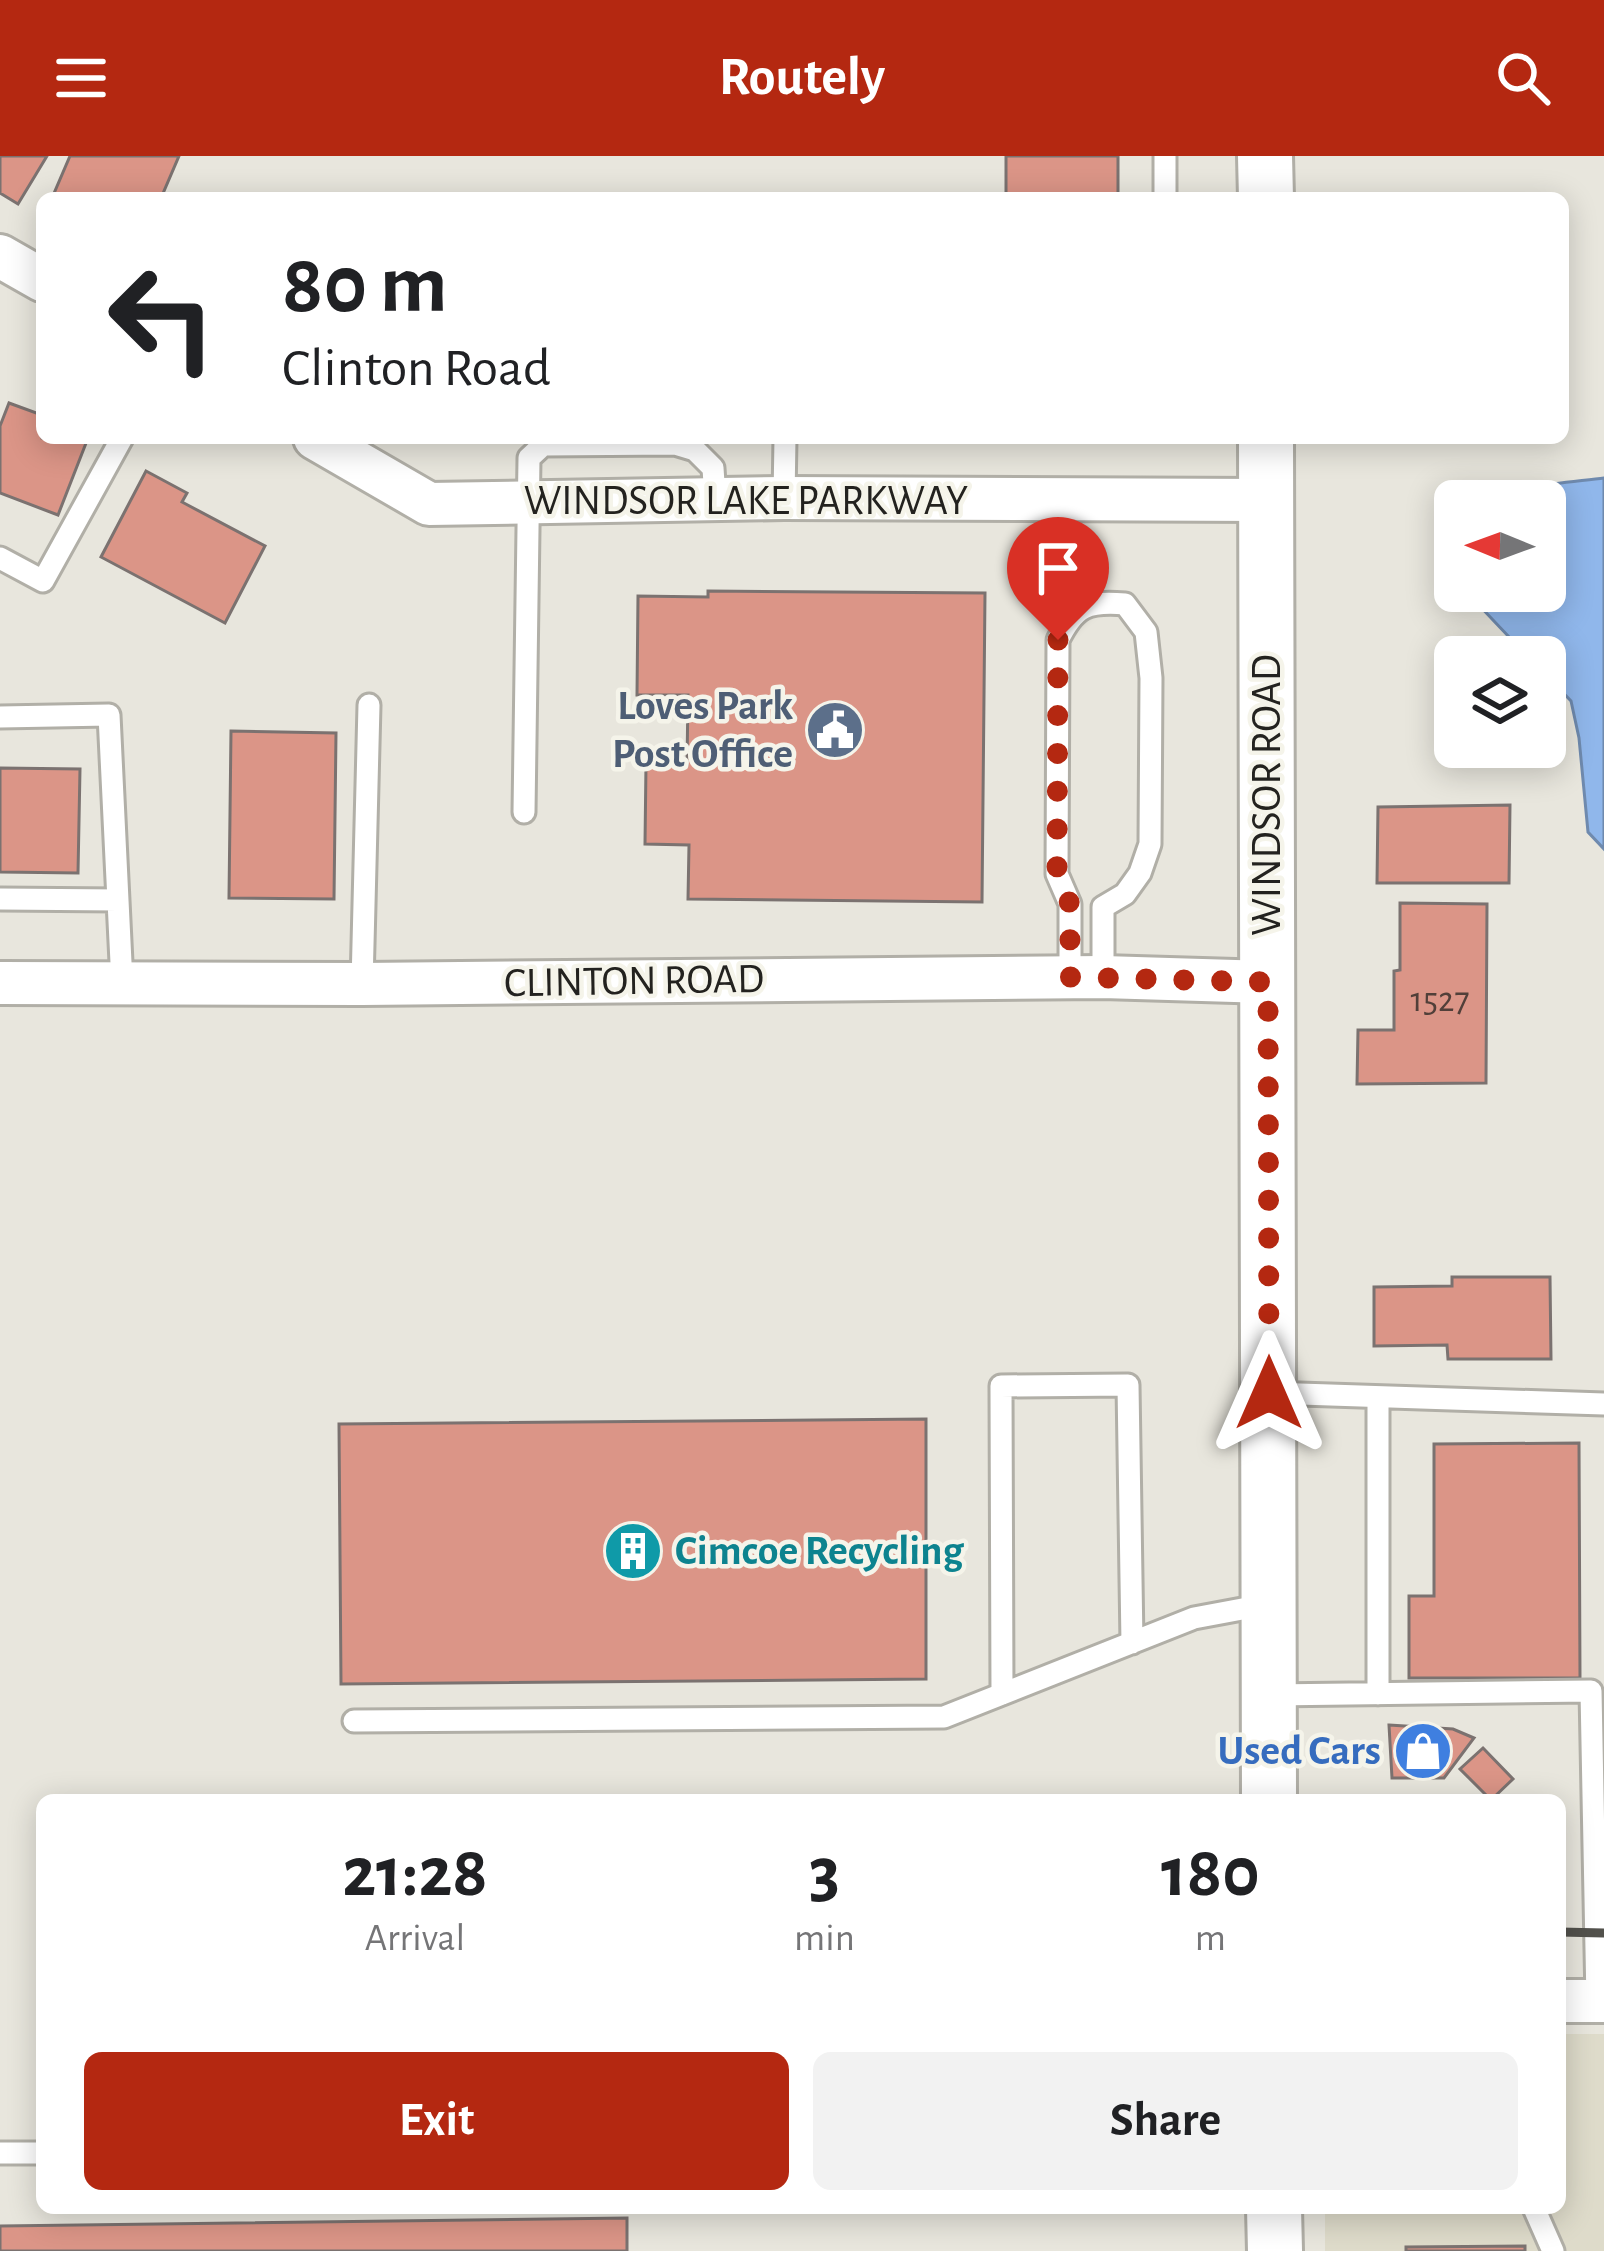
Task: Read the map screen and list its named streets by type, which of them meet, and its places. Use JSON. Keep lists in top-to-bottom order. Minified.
{"streets":{"street":["WINDSOR LAKE PARKWAY","WINDSOR ROAD","CLINTON ROAD"]},"crossings":[["WINDSOR LAKE PARKWAY","WINDSOR ROAD"],["WINDSOR ROAD","CLINTON ROAD"]],"places":{"public building":["Loves Park Post Office"],"building":["Cimcoe Recycling"],"shop":["Used Cars"]},"house_numbers":["1527"],"north":"left","page":{"header":"Routely","turn":["80 m","Clinton Road"],"eta":["21:28","Arrival","3","min","180","m"],"buttons":["Exit","Share"]}}
